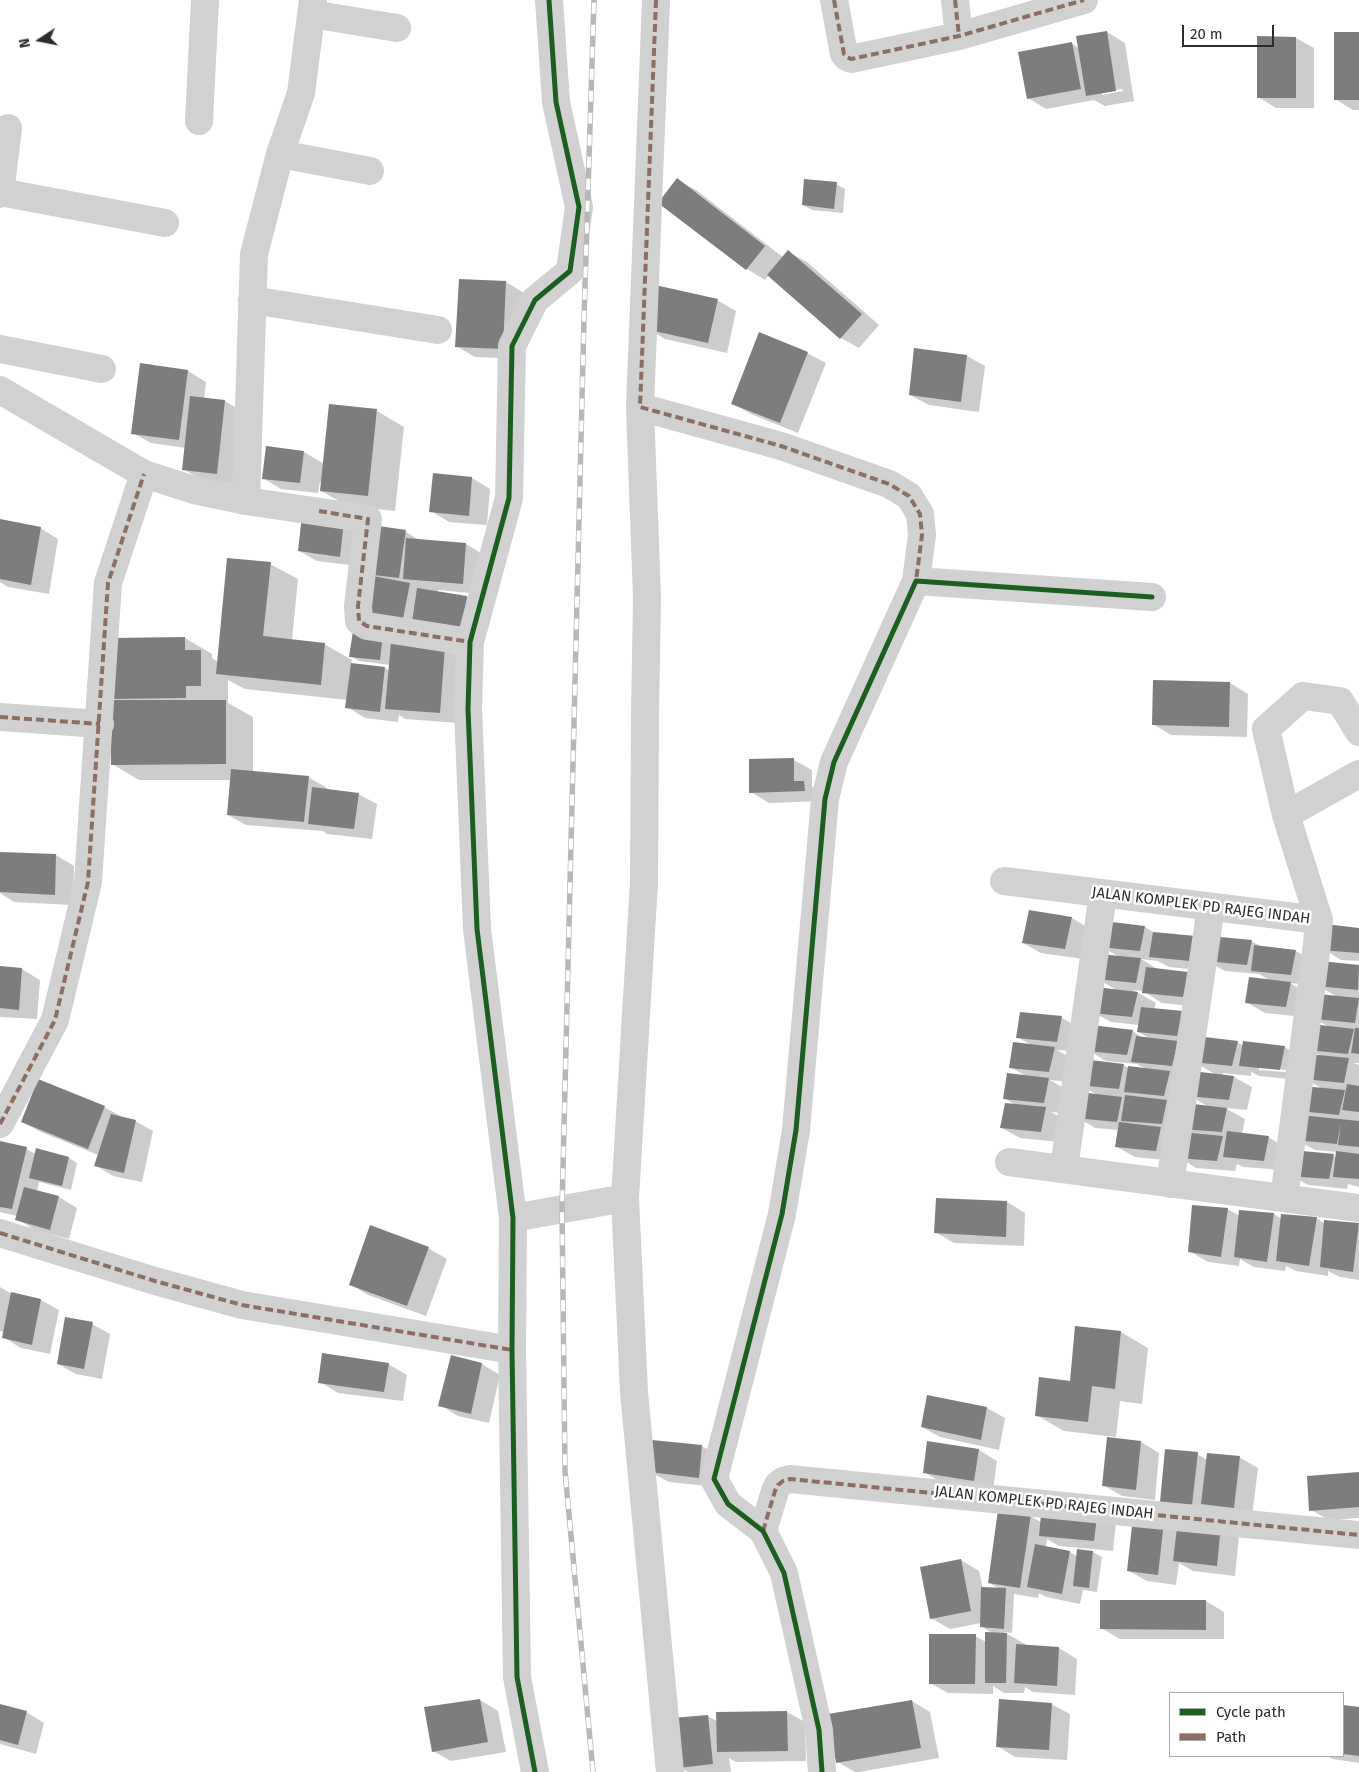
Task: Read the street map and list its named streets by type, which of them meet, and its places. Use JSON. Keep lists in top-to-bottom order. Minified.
{"streets":{"street":["JALAN KOMPLEK PD RAJEG INDAH"]},"legend":["Cycle path","Path"],"scale_bar":"20 m","north":"left"}
